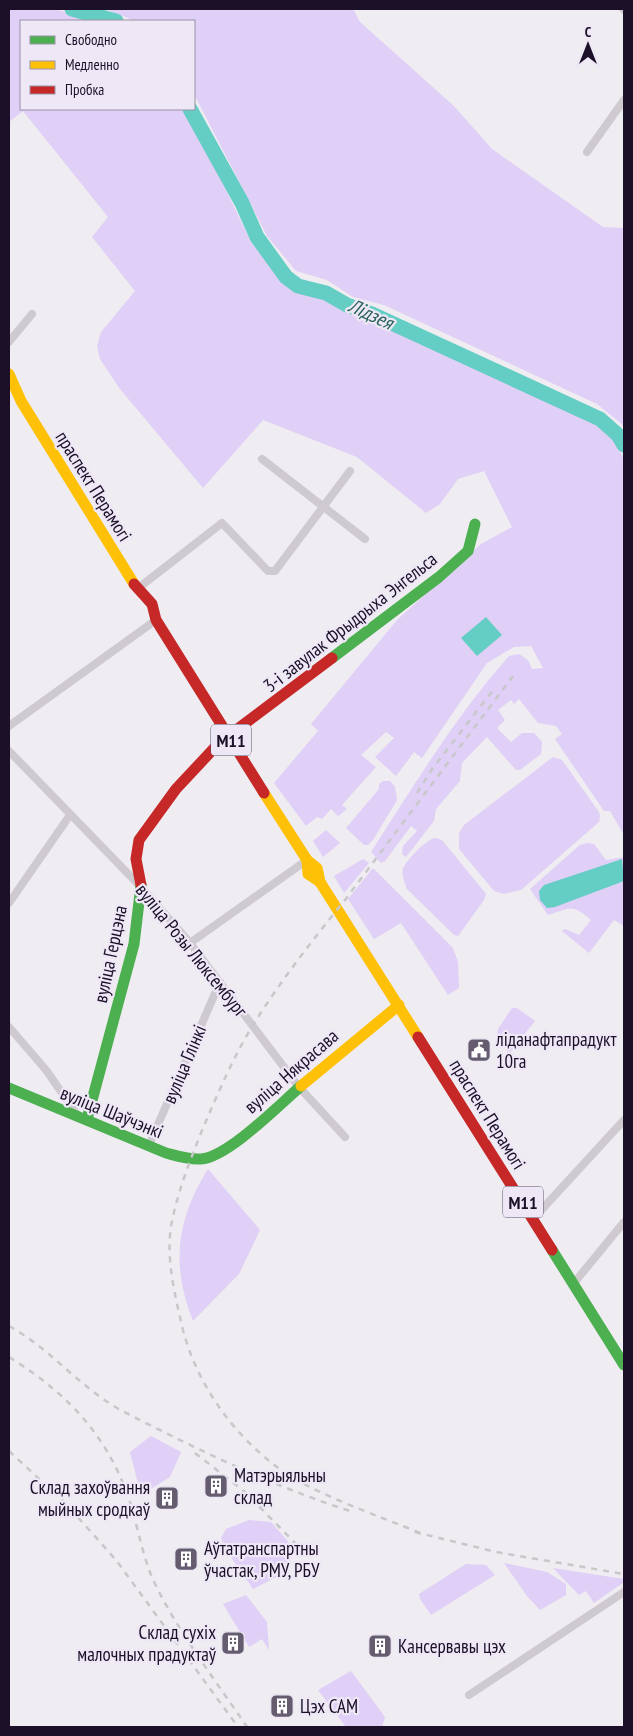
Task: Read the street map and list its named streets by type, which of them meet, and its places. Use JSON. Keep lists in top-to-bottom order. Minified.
{"streets":{"main road":["праспект Перамогі","3-і завулак Фрыдрыха Энгельса","М11","вуліца Герцэна","вуліца Някрасава","вуліца Шаўчэнкі"],"street":["вуліца Розы Люксембург","вуліца Глінкі"]},"crossings":[["праспект Перамогі","3-і завулак Фрыдрыха Энгельса"],["праспект Перамогі","вуліца Герцэна"],["праспект Перамогі","вуліца Някрасава"],["3-і завулак Фрыдрыха Энгельса","вуліца Герцэна"],["вуліца Розы Люксембург","вуліца Герцэна"],["вуліца Розы Люксембург","вуліца Глінкі"],["вуліца Розы Люксембург","вуліца Някрасава"],["вуліца Герцэна","вуліца Шаўчэнкі"],["вуліца Глінкі","вуліца Шаўчэнкі"],["вуліца Някрасава","вуліца Шаўчэнкі"]],"water":["Лідзея"],"places":{"public building":["ліданафтапрадукт 10га"],"building":["Матэрыяльны склад","Склад захоўвання мыйных сродкаў","Аўтатранспартны ўчастак, РМУ, РБУ","Склад сухіх малочных прадуктаў","Кансервавы цэх","Цэх САМ"]},"legend":["Свободно","Медленно","Пробка"],"north":"top"}
